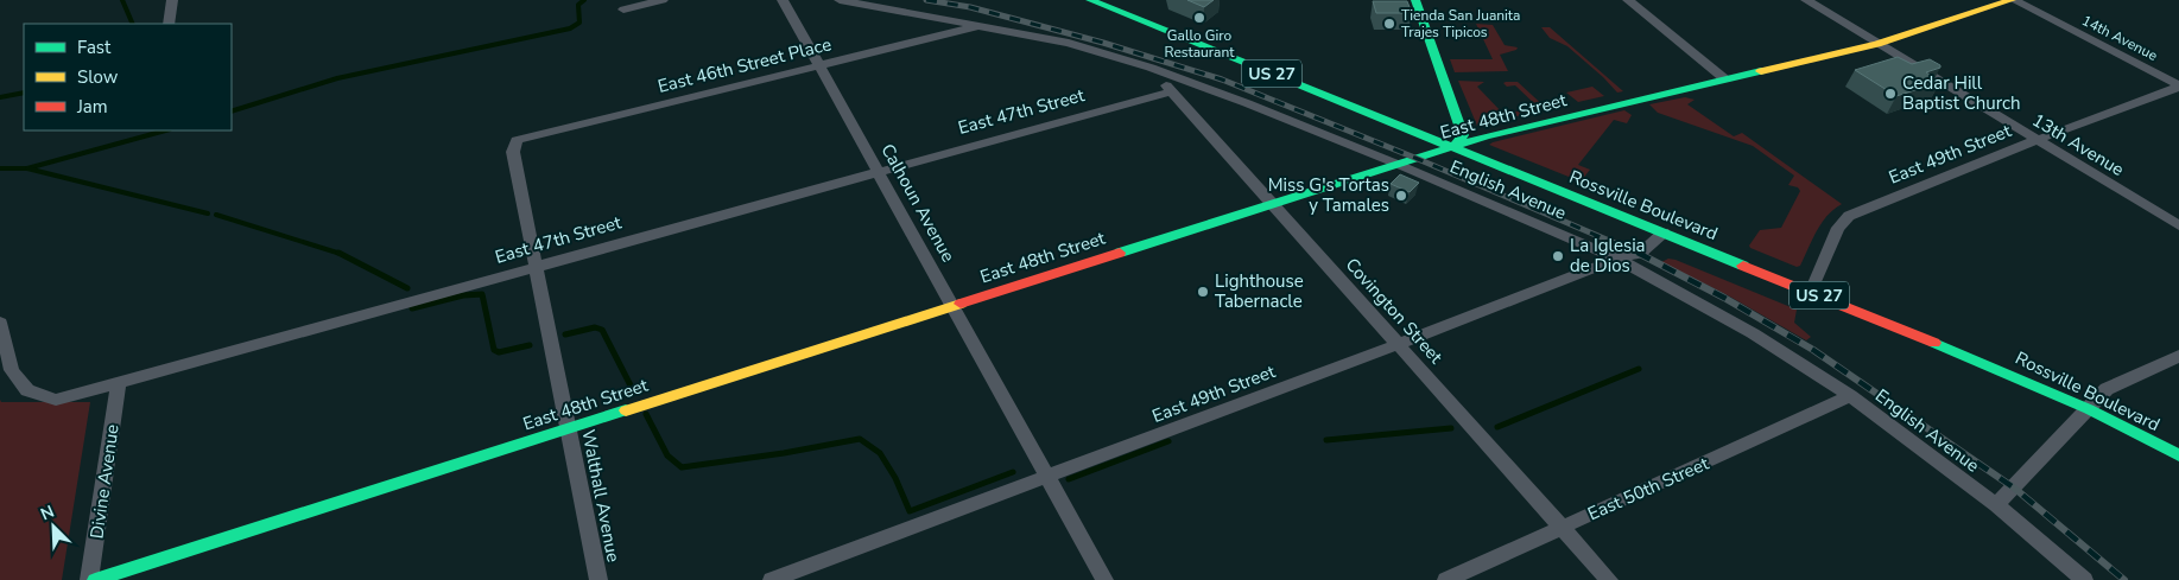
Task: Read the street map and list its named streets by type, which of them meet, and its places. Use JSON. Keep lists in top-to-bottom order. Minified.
{"streets":{"main road":["US 27","East 48th Street","Rossville Boulevard"],"street":["14th Avenue","East 46th Street Place","East 47th Street","13th Avenue","East 49th Street","English Avenue","Calhoun Avenue","Covington Street","Divine Avenue","East 50th Street","Walthall Avenue"]},"crossings":[["14th Avenue","East 48th Street"],["14th Avenue","East 49th Street"],["East 46th Street Place","English Avenue"],["East 46th Street Place","Calhoun Avenue"],["East 46th Street Place","Walthall Avenue"],["East 47th Street","Calhoun Avenue"],["East 47th Street","Covington Street"],["East 47th Street","Divine Avenue"],["East 47th Street","Walthall Avenue"],["East 48th Street","13th Avenue"],["East 48th Street","English Avenue"],["East 48th Street","Calhoun Avenue"],["East 48th Street","Rossville Boulevard"],["East 48th Street","Covington Street"],["East 48th Street","Walthall Avenue"],["13th Avenue","East 49th Street"],["East 49th Street","English Avenue"],["East 49th Street","Calhoun Avenue"],["East 49th Street","Rossville Boulevard"],["East 49th Street","Covington Street"],["English Avenue","Covington Street"],["English Avenue","East 50th Street"],["Covington Street","East 50th Street"]],"places":["Gallo Giro Restaurant","Tienda San Juanita Trajes Tipicos","Cedar Hill Baptist Church","Miss G's Tortas y Tamales","La Iglesia de Dios","Lighthouse Tabernacle"],"legend":["Fast","Slow","Jam"],"north":"top left"}
